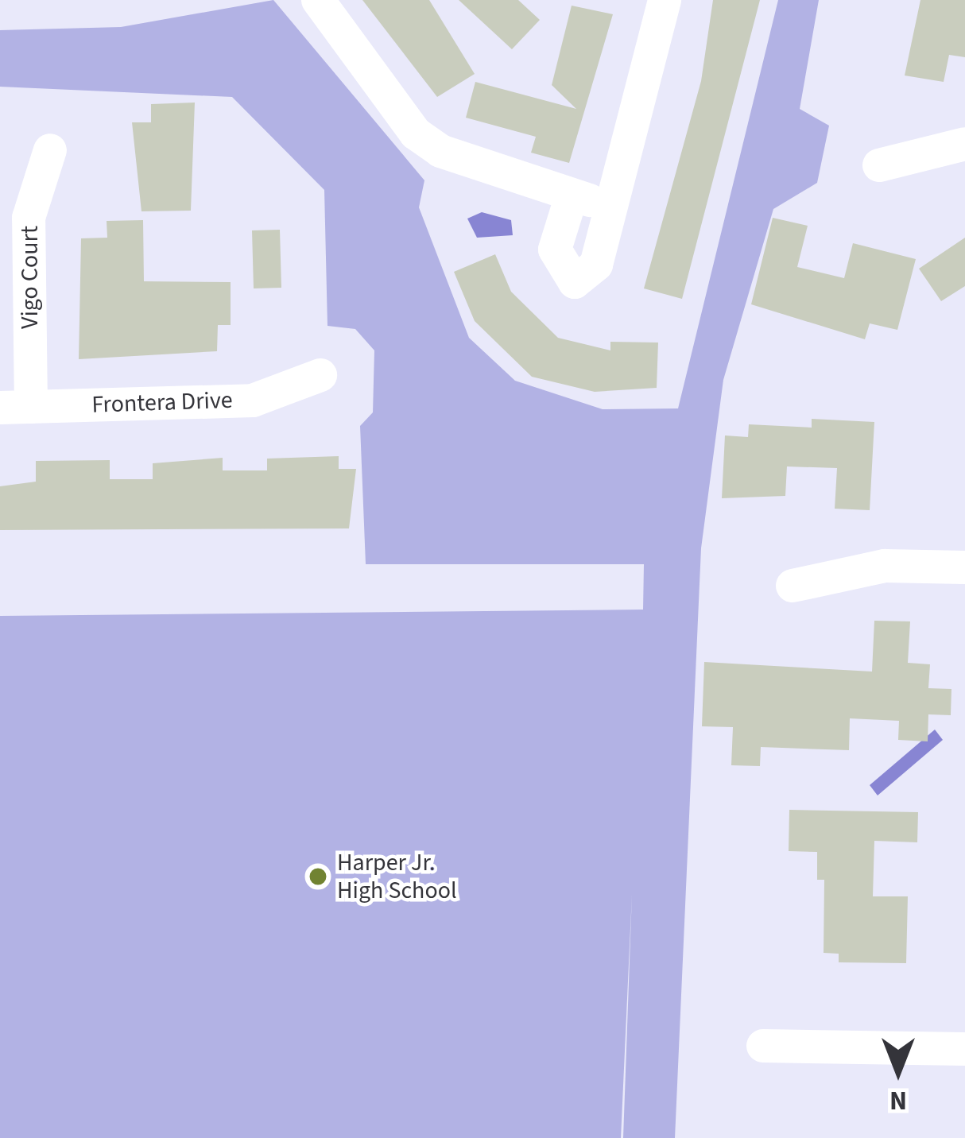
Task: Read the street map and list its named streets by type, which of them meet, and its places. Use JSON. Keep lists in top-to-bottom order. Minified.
{"streets":{"street":["Vigo Court","Frontera Drive"]},"crossings":[["Vigo Court","Frontera Drive"]],"places":["Harper Jr. High School"],"north":"bottom"}
